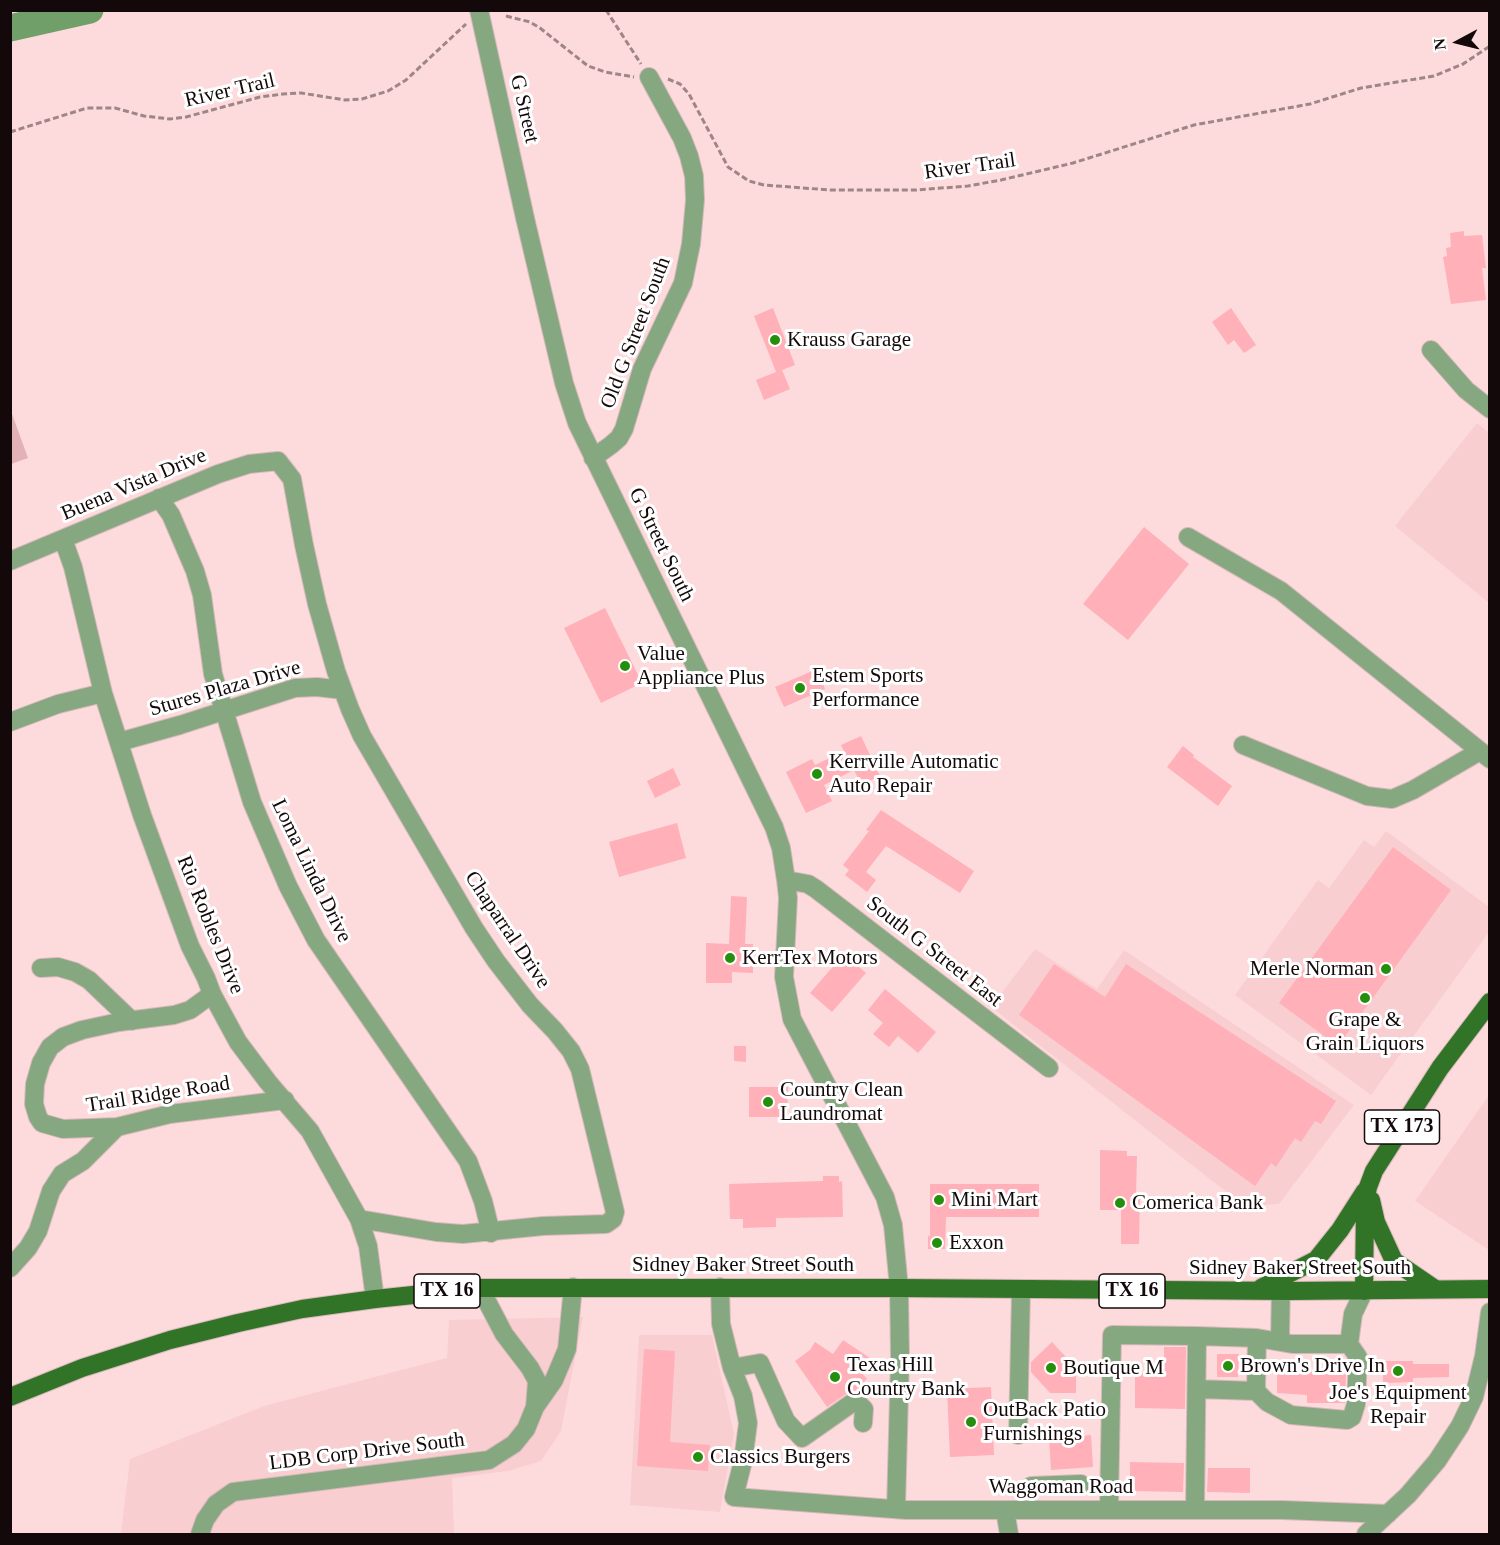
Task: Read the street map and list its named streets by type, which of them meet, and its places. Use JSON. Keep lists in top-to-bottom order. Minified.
{"streets":{"main road":["TX 173","Sidney Baker Street South","TX 16"],"street":["G Street","Old G Street South","Buena Vista Drive","G Street South","Stures Plaza Drive","Loma Linda Drive","Rio Robles Drive","Chaparral Drive","South G Street East","Trail Ridge Road","LDB Corp Drive South","Waggoman Road"],"path":["River Trail"]},"crossings":[["River Trail","G Street"],["River Trail","Old G Street South"],["G Street","G Street South"],["Old G Street South","G Street South"],["Buena Vista Drive","Loma Linda Drive"],["Buena Vista Drive","Rio Robles Drive"],["Buena Vista Drive","Chaparral Drive"],["G Street South","South G Street East"],["G Street South","Sidney Baker Street South"],["G Street South","Waggoman Road"],["Stures Plaza Drive","Loma Linda Drive"],["Stures Plaza Drive","Rio Robles Drive"],["Stures Plaza Drive","Chaparral Drive"],["Loma Linda Drive","Chaparral Drive"],["Rio Robles Drive","Chaparral Drive"],["Rio Robles Drive","Trail Ridge Road"],["Rio Robles Drive","Sidney Baker Street South"],["TX 173","Sidney Baker Street South"],["Sidney Baker Street South","LDB Corp Drive South"]],"places":["Krauss Garage","Value Appliance Plus","Estem Sports Performance","Kerrville Automatic Auto Repair","KerrTex Motors","Merle Norman","Grape & Grain Liquors","Country Clean Laundromat","Mini Mart","Comerica Bank","Exxon","Brown's Drive In","Boutique M","Joe's Equipment Repair","Texas Hill Country Bank","OutBack Patio Furnishings","Classics Burgers"],"north":"left"}
